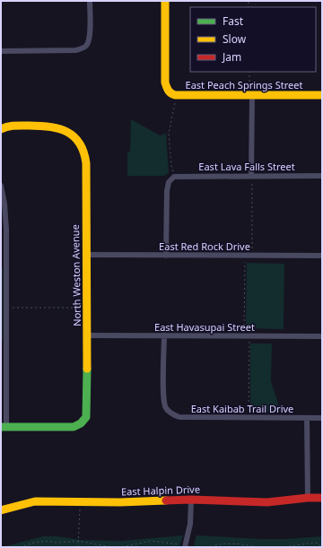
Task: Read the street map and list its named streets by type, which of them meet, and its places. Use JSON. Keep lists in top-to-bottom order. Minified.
{"streets":{"street":["East Peach Springs Street","East Lava Falls Street","East Red Rock Drive","North Weston Avenue","East Havasupai Street","East Kaibab Trail Drive","East Halpin Drive"]},"crossings":[["East Red Rock Drive","North Weston Avenue"],["North Weston Avenue","East Havasupai Street"],["East Havasupai Street","East Kaibab Trail Drive"]],"legend":["Fast","Slow","Jam"]}
